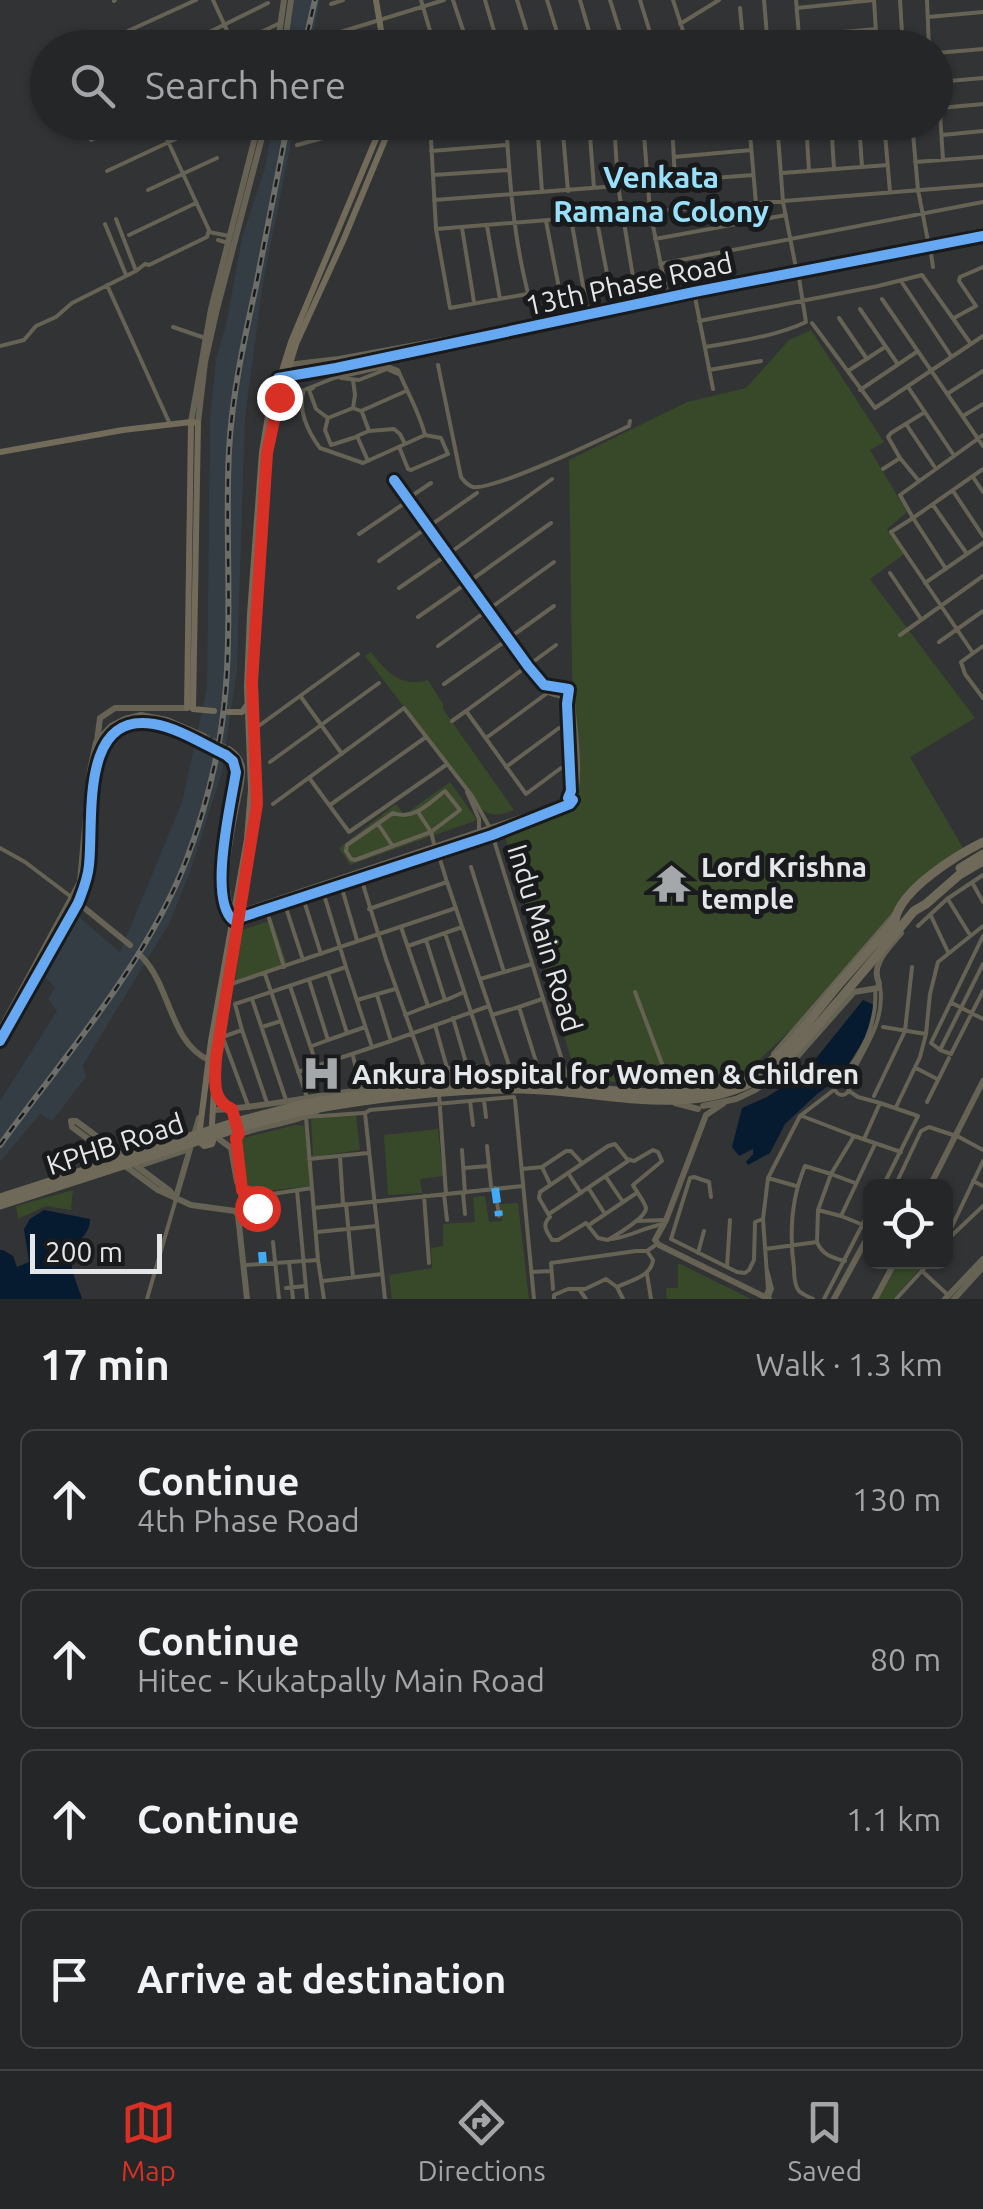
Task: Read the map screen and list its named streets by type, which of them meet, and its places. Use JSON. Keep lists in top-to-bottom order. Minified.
{"streets":{"main road":["KPHB Road"],"street":["13th Phase Road","Indu Main Road"]},"districts":["Venkata Ramana Colony"],"places":{"temple":["Lord Krishna temple"],"hospital":["Ankura Hospital for Women & Children"]},"scale_bar":"200 m","page":{"search":"Search here","scale":"200 m","heading":["17 min","Walk · 1.3 km"],"list":[["Continue","4th Phase Road","130 m"],["Continue","Hitec - Kukatpally Main Road","80 m"],["Continue","1.1 km"],"Arrive at destination"],"nav":["Map","Directions","Saved"]}}
